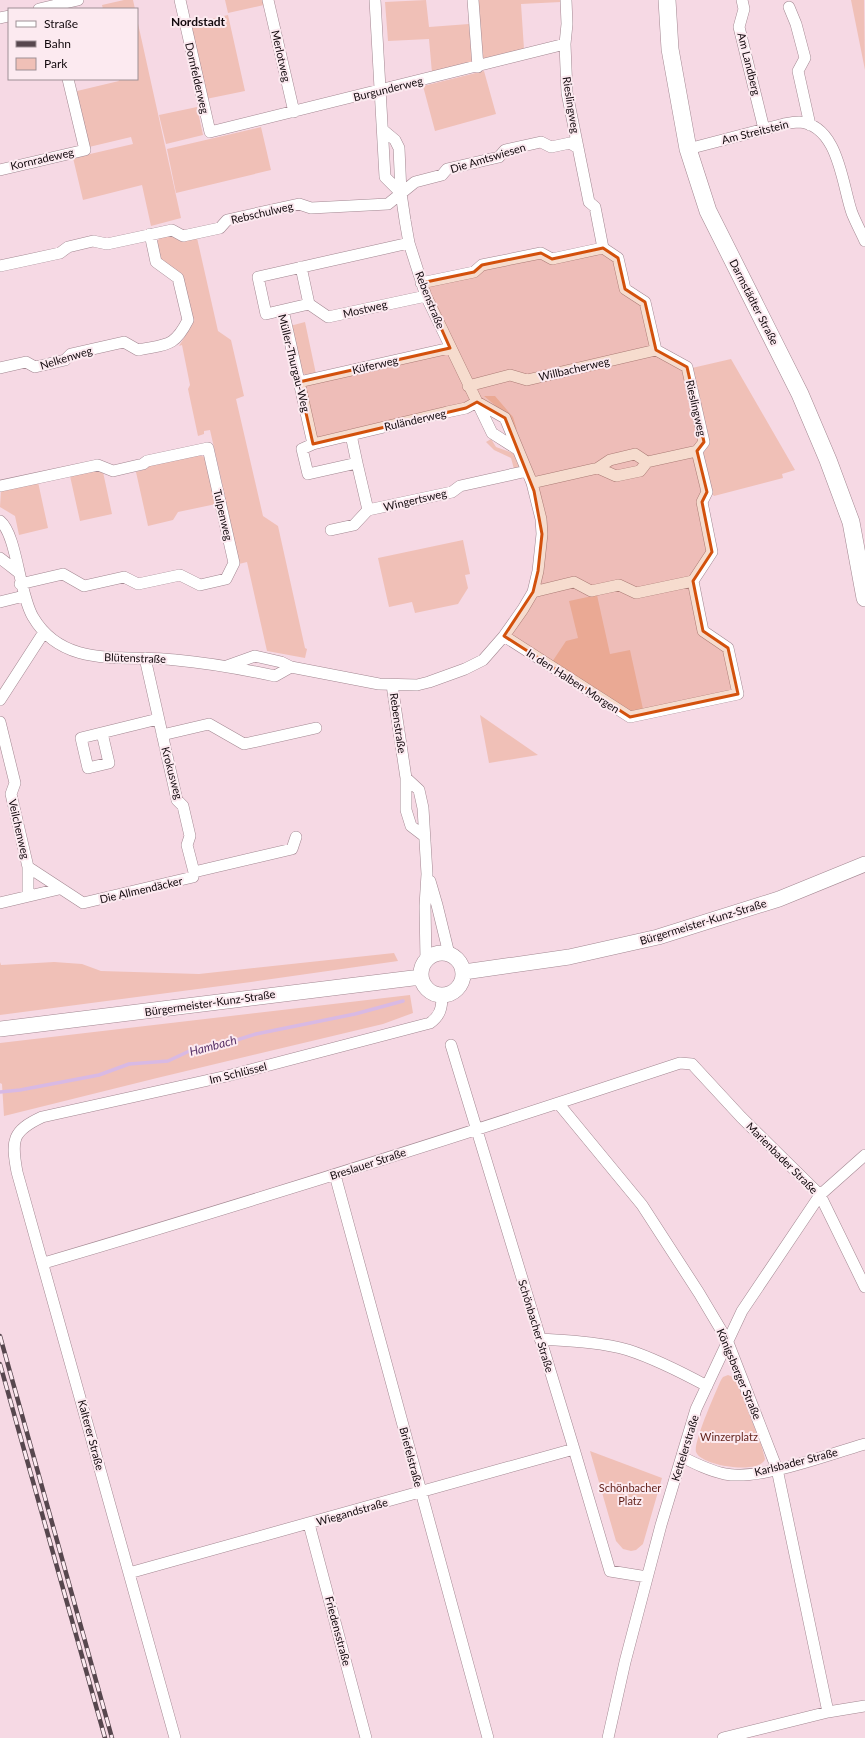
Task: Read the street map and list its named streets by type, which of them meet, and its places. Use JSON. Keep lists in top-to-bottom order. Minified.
{"streets":{"main road":["Darmstädter Straße"],"street":["Merlotweg","Am Landberg","Dornfelderweg","Burgunderweg","Rieslingweg","Am Streitstein","Die Amtswiesen","Kornradeweg","Rebschulweg","Rebenstraße","Mostweg","Nelkenweg","Müller-Thurgau-Weg","Küferweg","Willbacherweg","Ruländerweg","Wingertsweg","Tulpenweg","Blütenstraße","In den Halben Morgen","Krokusweg","Veilchenweg","Die Allmendäcker","Bürgermeister-Kunz-Straße","Im Schlüssel","Marienbader Straße","Breslauer Straße","Schönbacher Straße","Königsberger Straße","Kalterer Straße","Kettelerstraße","Briefelstraße","Karlsbader Straße","Wiegandstraße","Friedensstraße"]},"crossings":[["Merlotweg","Burgunderweg"],["Am Landberg","Am Streitstein"],["Dornfelderweg","Burgunderweg"],["Burgunderweg","Rieslingweg"],["Rieslingweg","Die Amtswiesen"],["Rieslingweg","Willbacherweg"],["Rieslingweg","In den Halben Morgen"],["Am Streitstein","Darmstädter Straße"],["Die Amtswiesen","Rebschulweg"],["Die Amtswiesen","Rebenstraße"],["Rebschulweg","Rebenstraße"],["Rebschulweg","Nelkenweg"],["Rebenstraße","Mostweg"],["Rebenstraße","Küferweg"],["Rebenstraße","Willbacherweg"],["Rebenstraße","Ruländerweg"],["Rebenstraße","Wingertsweg"],["Rebenstraße","Blütenstraße"],["Rebenstraße","In den Halben Morgen"],["Müller-Thurgau-Weg","Küferweg"],["Müller-Thurgau-Weg","Ruländerweg"],["Tulpenweg","Blütenstraße"],["Blütenstraße","Krokusweg"],["Krokusweg","Die Allmendäcker"],["Veilchenweg","Die Allmendäcker"],["Bürgermeister-Kunz-Straße","Im Schlüssel"],["Im Schlüssel","Kalterer Straße"],["Marienbader Straße","Breslauer Straße"],["Marienbader Straße","Kettelerstraße"],["Breslauer Straße","Schönbacher Straße"],["Breslauer Straße","Königsberger Straße"],["Breslauer Straße","Kalterer Straße"],["Breslauer Straße","Briefelstraße"],["Schönbacher Straße","Kettelerstraße"],["Schönbacher Straße","Wiegandstraße"],["Königsberger Straße","Kettelerstraße"],["Königsberger Straße","Karlsbader Straße"],["Kalterer Straße","Wiegandstraße"],["Kettelerstraße","Karlsbader Straße"],["Briefelstraße","Wiegandstraße"],["Wiegandstraße","Friedensstraße"]],"districts":["Nordstadt"],"water":["Hambach"],"parks":["Winzerplatz","Schönbacher Platz"],"legend":["Straße","Bahn","Park"]}
